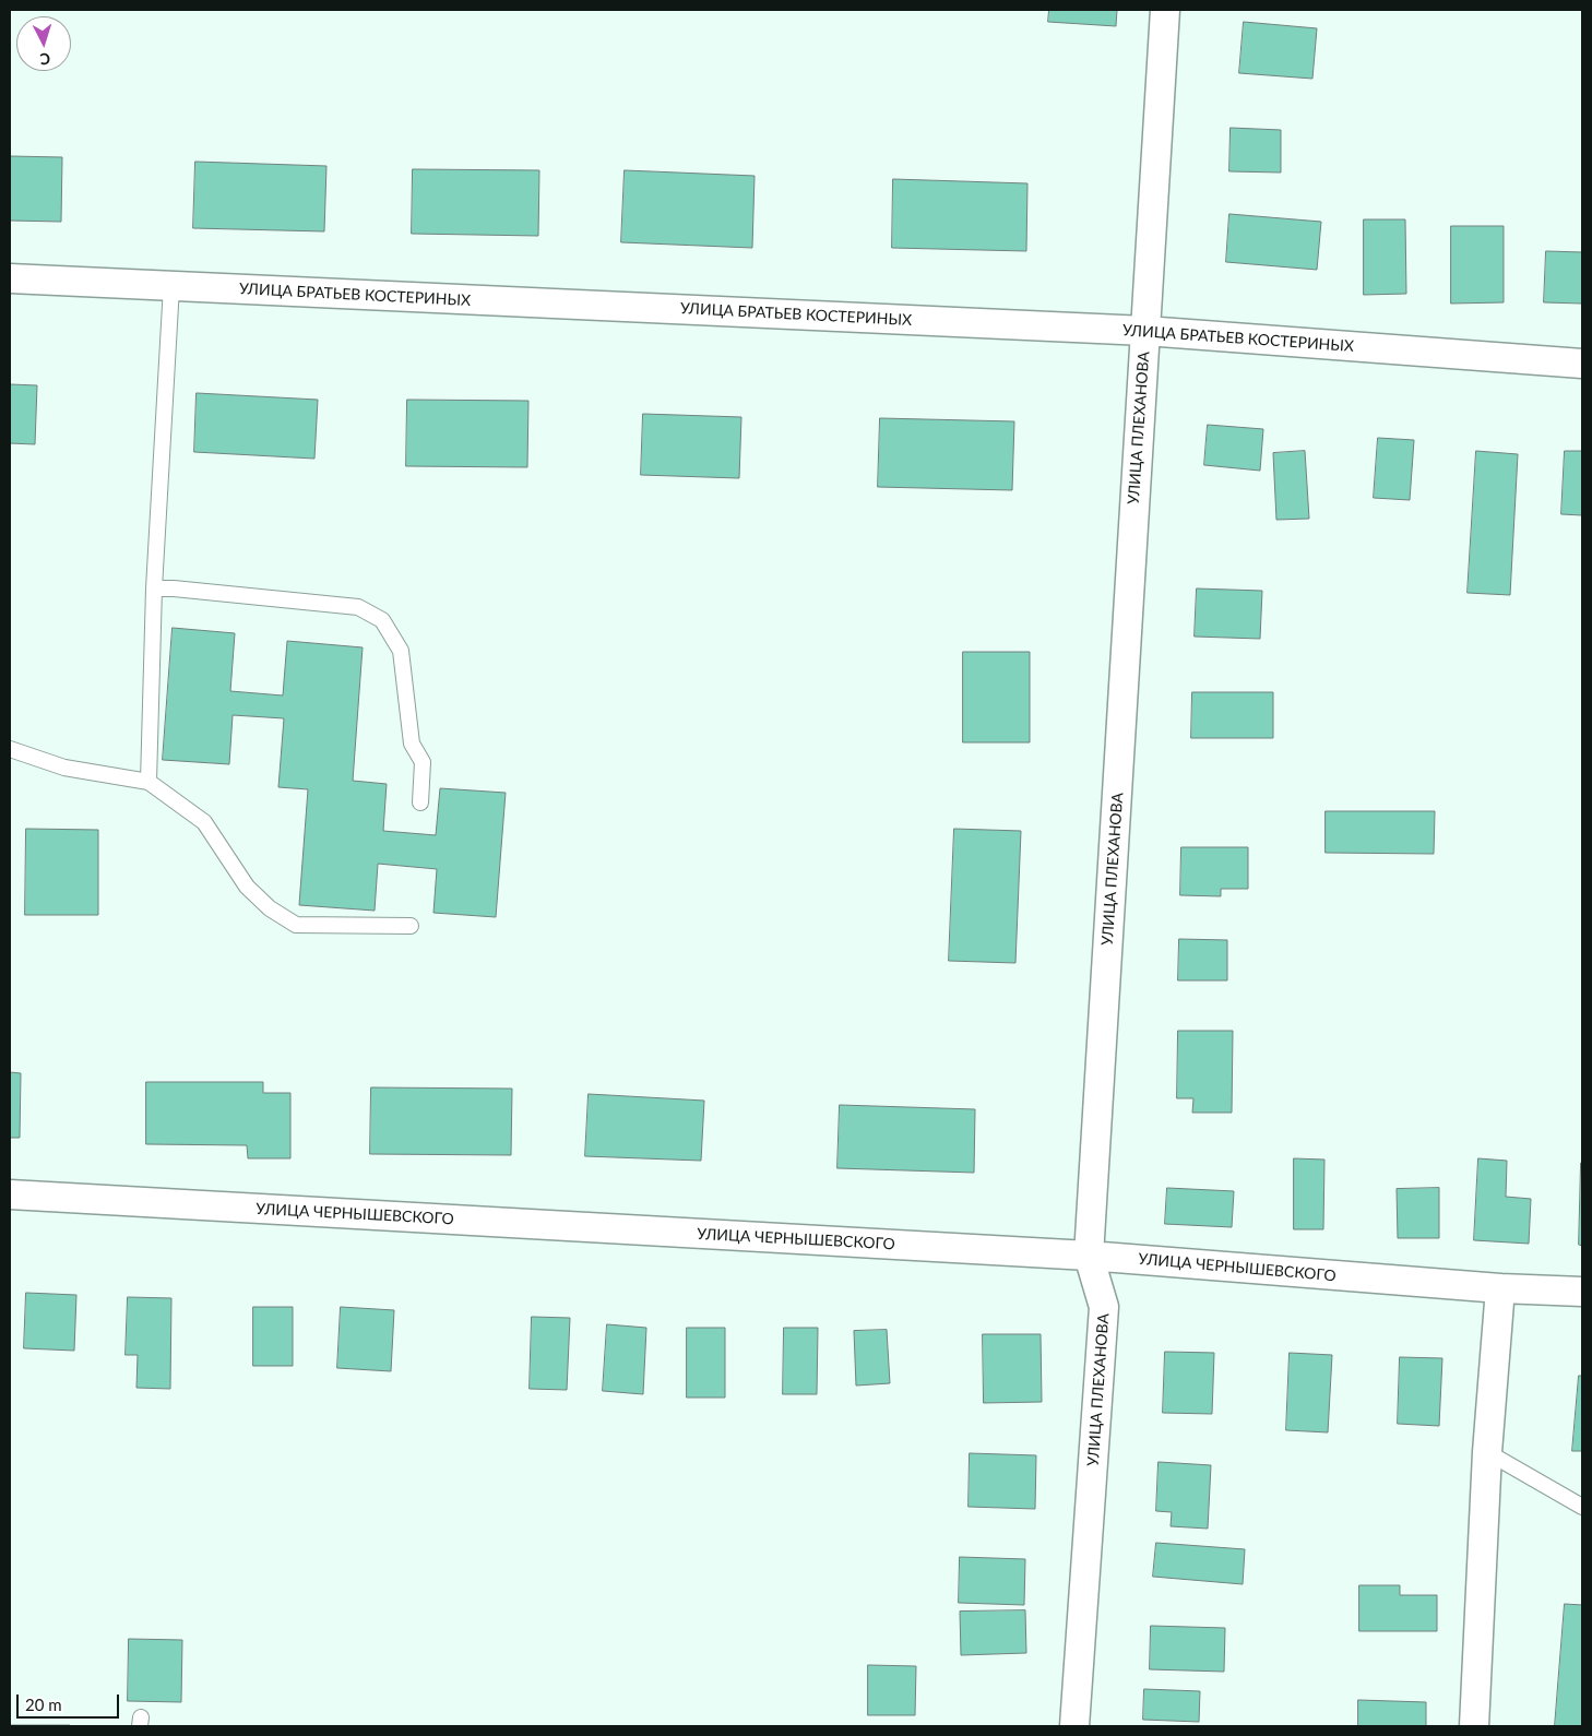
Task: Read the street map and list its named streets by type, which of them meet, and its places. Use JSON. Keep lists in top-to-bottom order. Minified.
{"streets":{"street":["УЛИЦА БРАТЬЕВ КОСТЕРИНЫХ","УЛИЦА ПЛЕХАНОВА","УЛИЦА ЧЕРНЫШЕВСКОГО"]},"crossings":[["УЛИЦА БРАТЬЕВ КОСТЕРИНЫХ","УЛИЦА ПЛЕХАНОВА"],["УЛИЦА ПЛЕХАНОВА","УЛИЦА ЧЕРНЫШЕВСКОГО"]],"scale_bar":"20 m","north":"bottom"}
